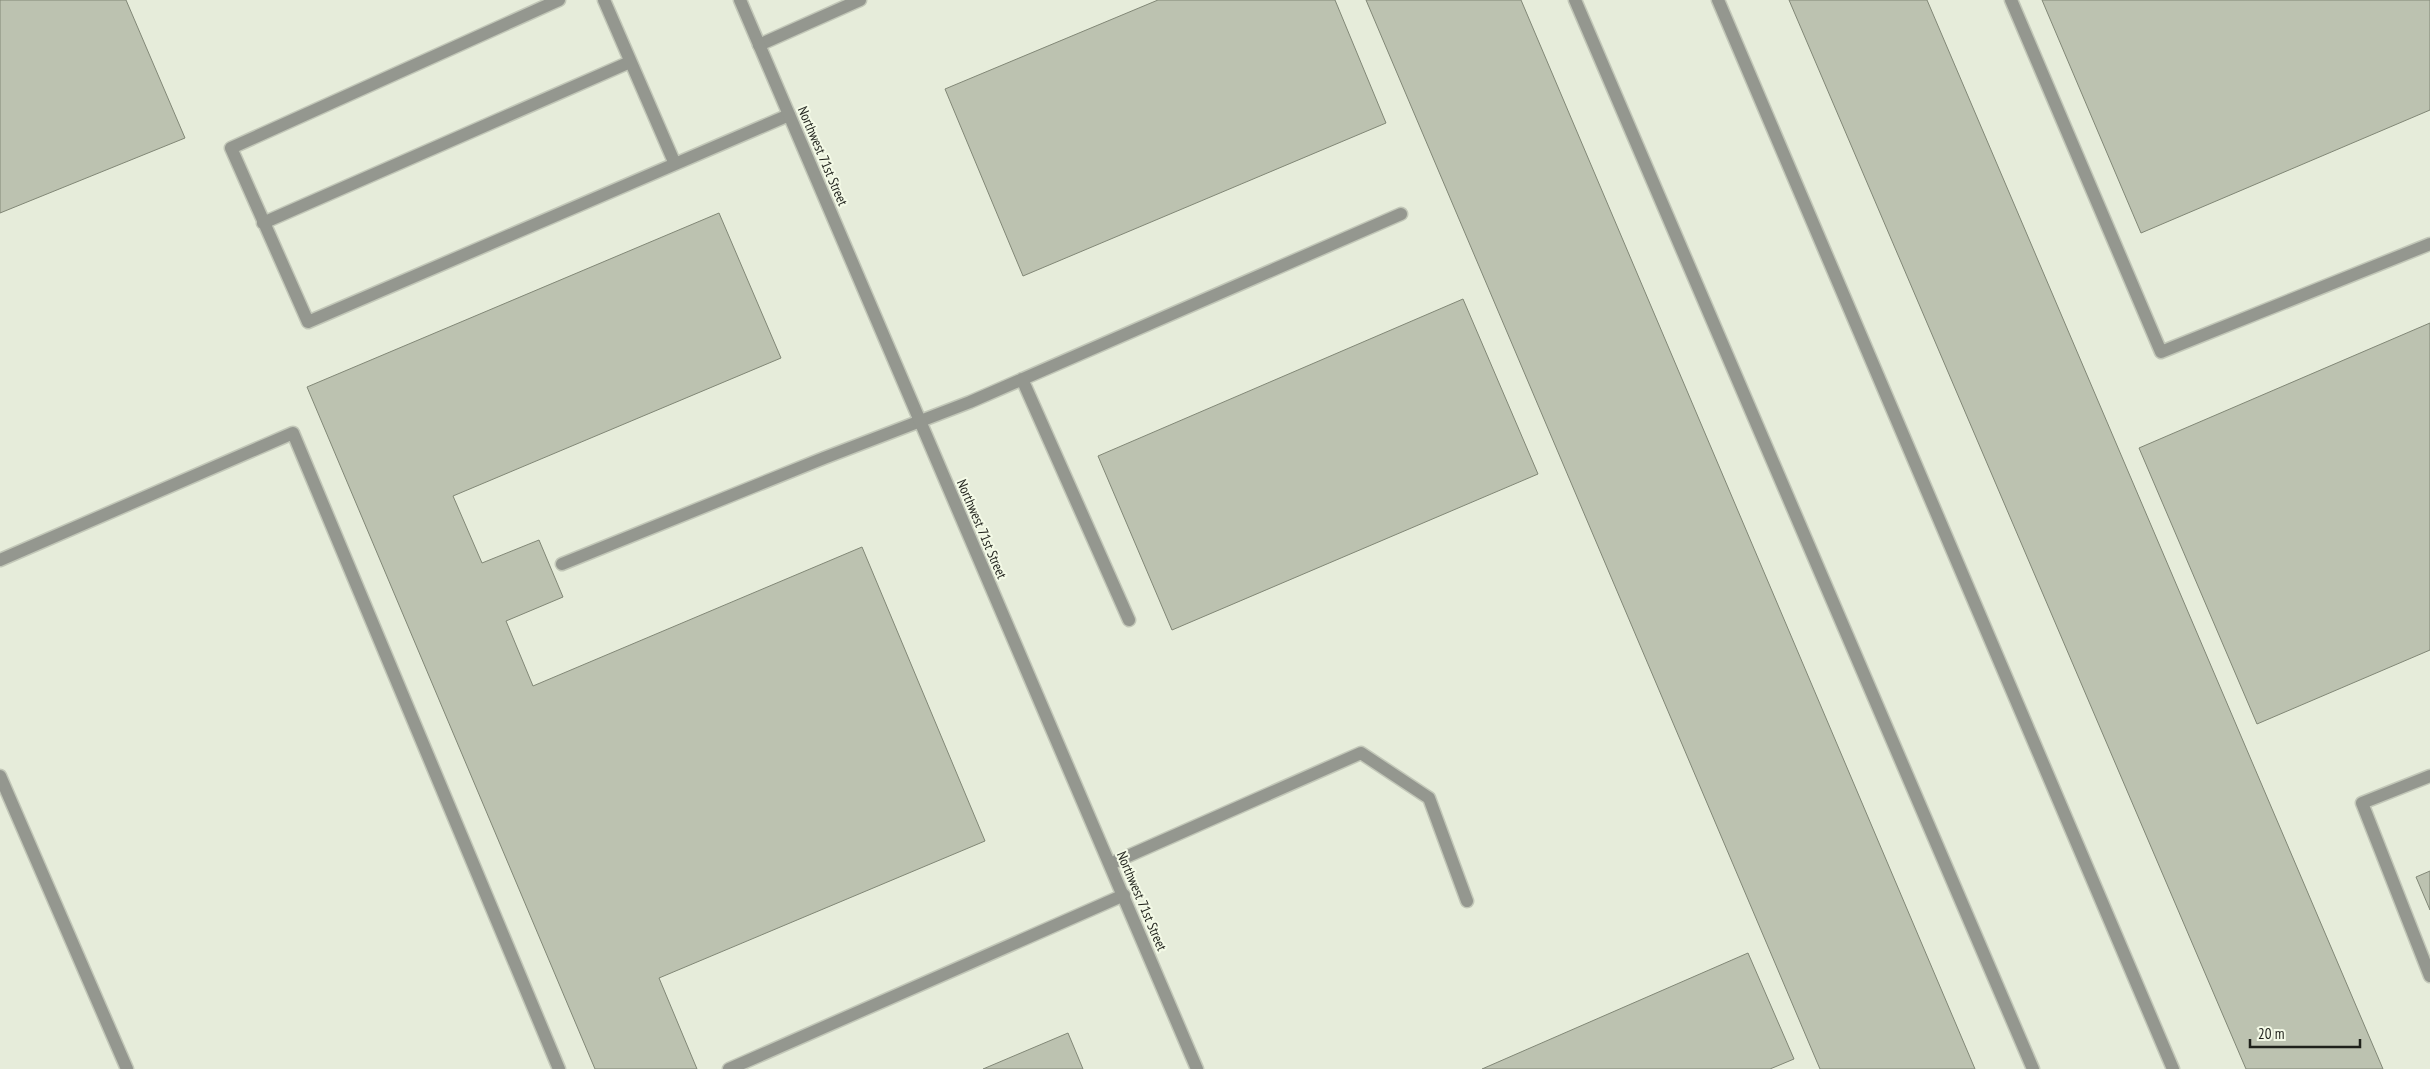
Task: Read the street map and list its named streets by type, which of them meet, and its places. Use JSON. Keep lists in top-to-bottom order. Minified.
{"streets":{"street":["Northwest 71st Street"]},"scale_bar":"20 m"}
